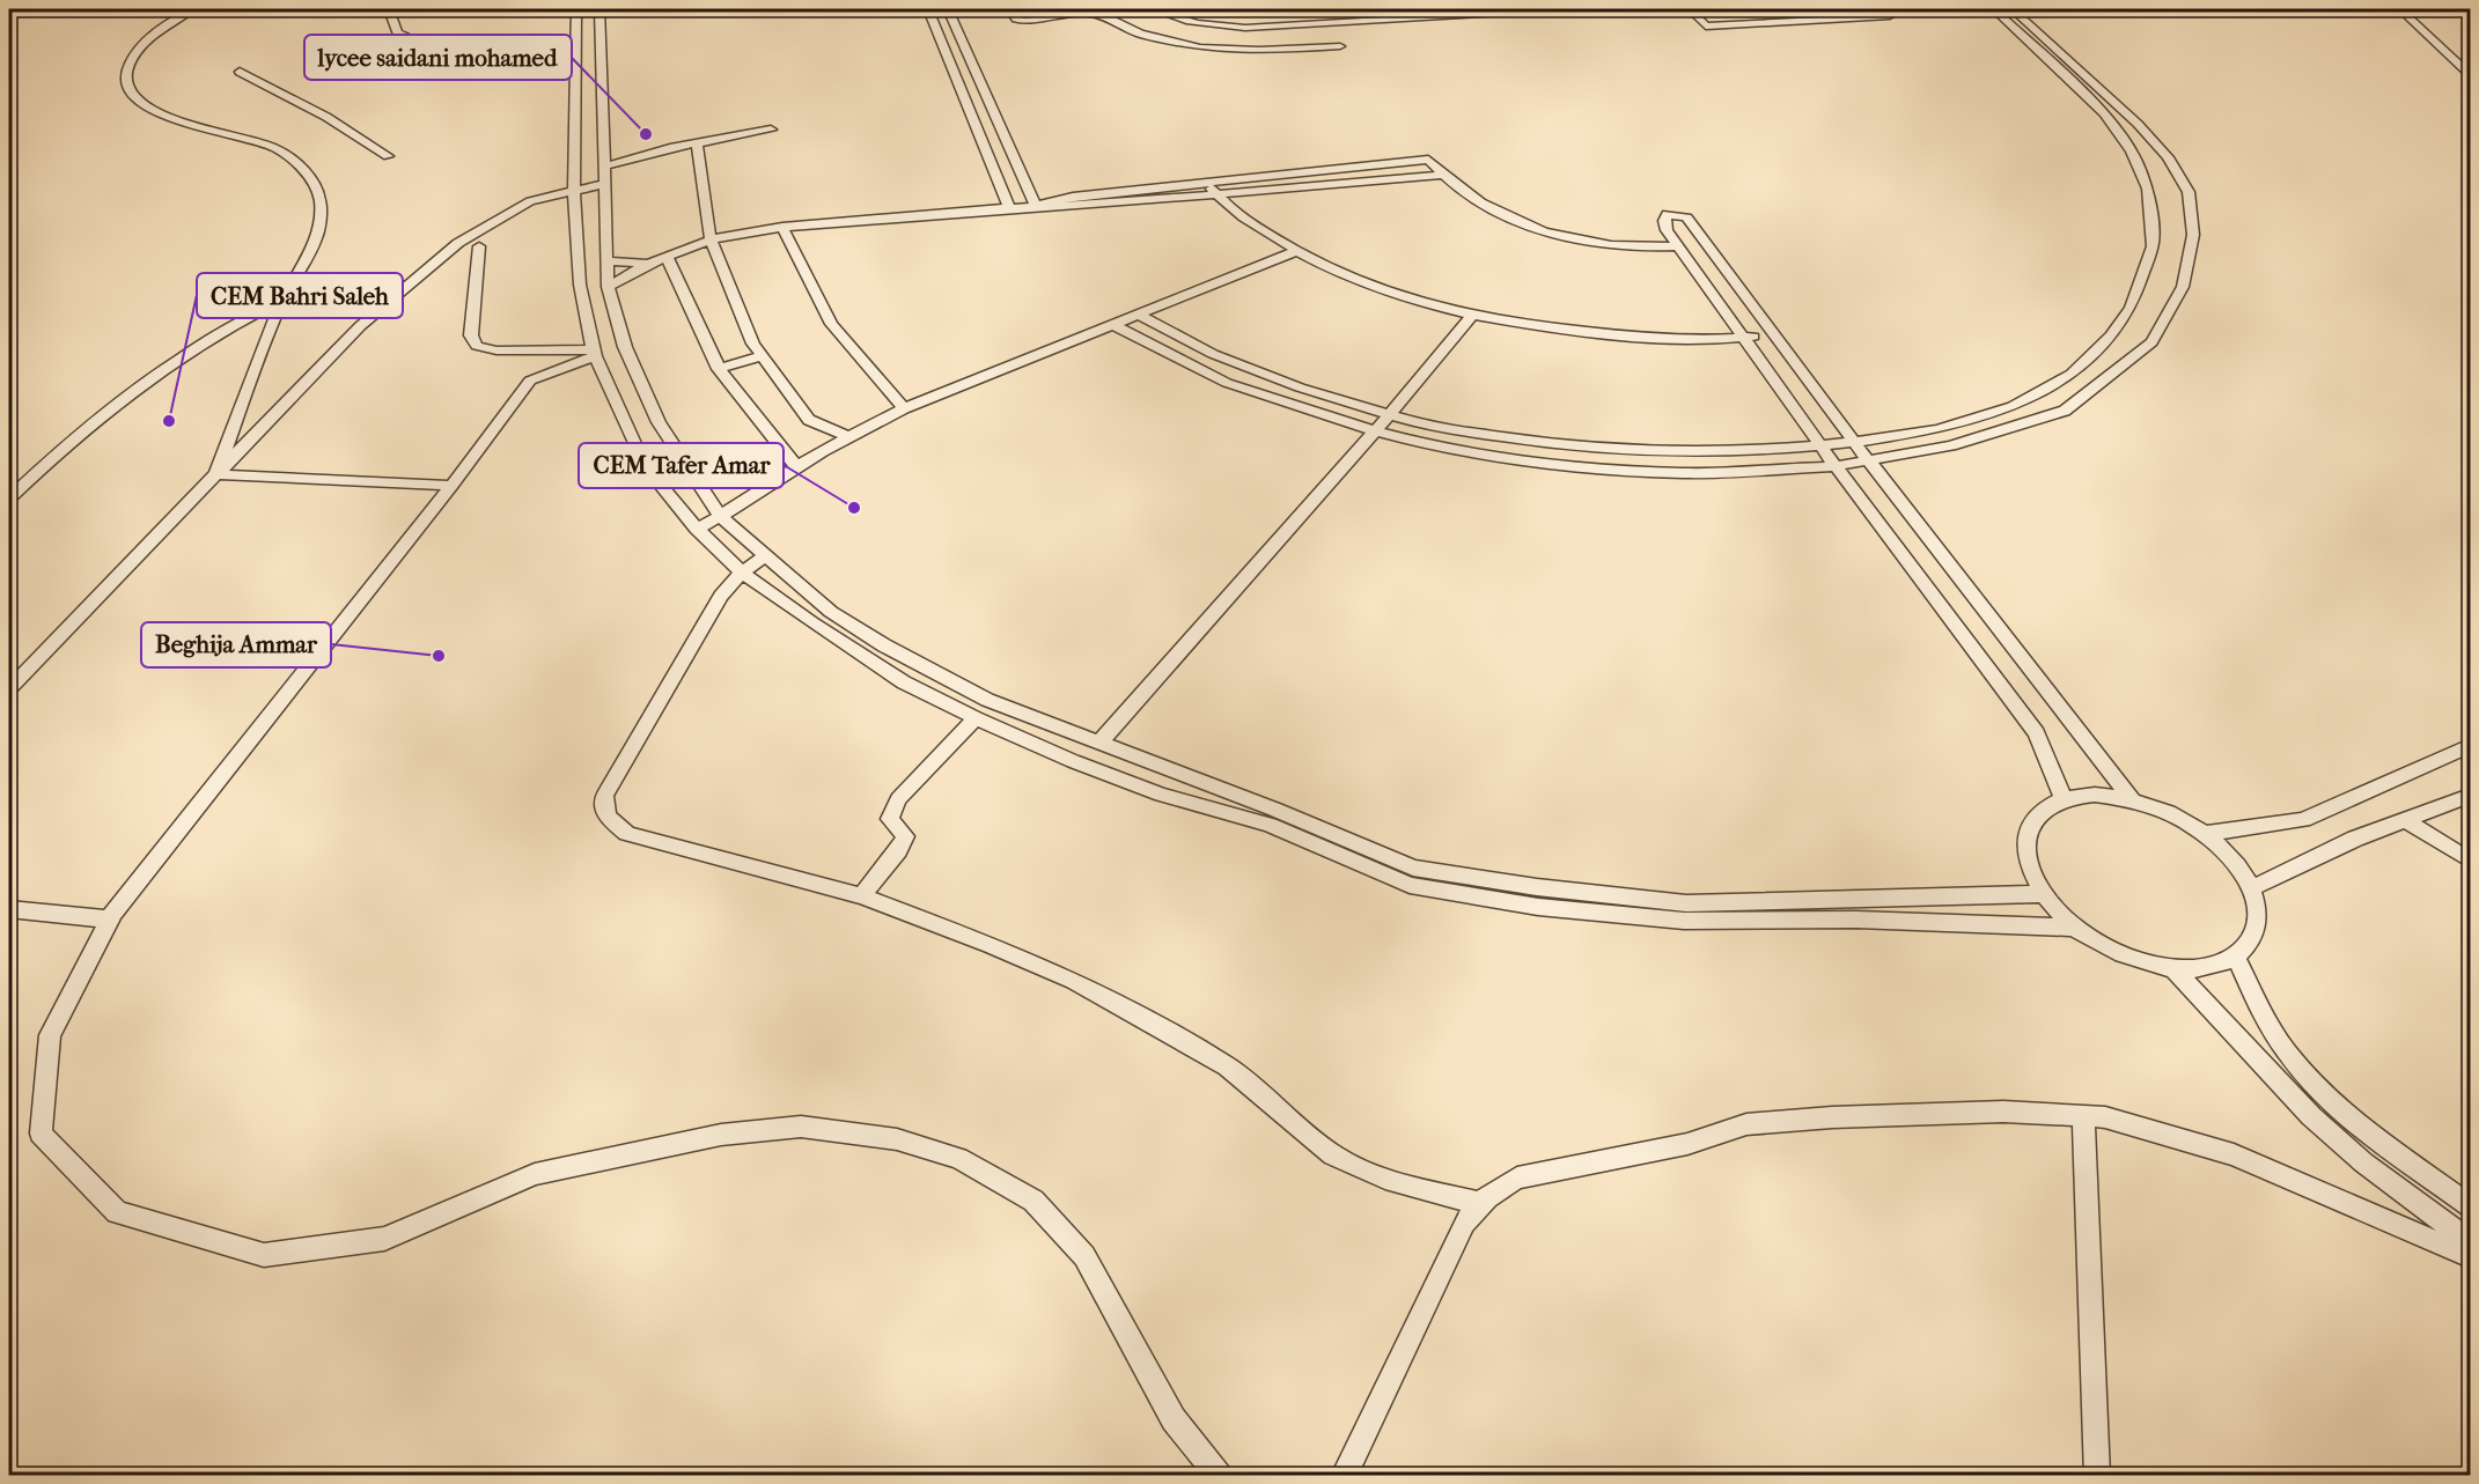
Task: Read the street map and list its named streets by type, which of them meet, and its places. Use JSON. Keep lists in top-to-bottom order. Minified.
{"places":["lycee saidani mohamed","CEM Bahri Saleh","CEM Tafer Amar","Beghija Ammar"]}
